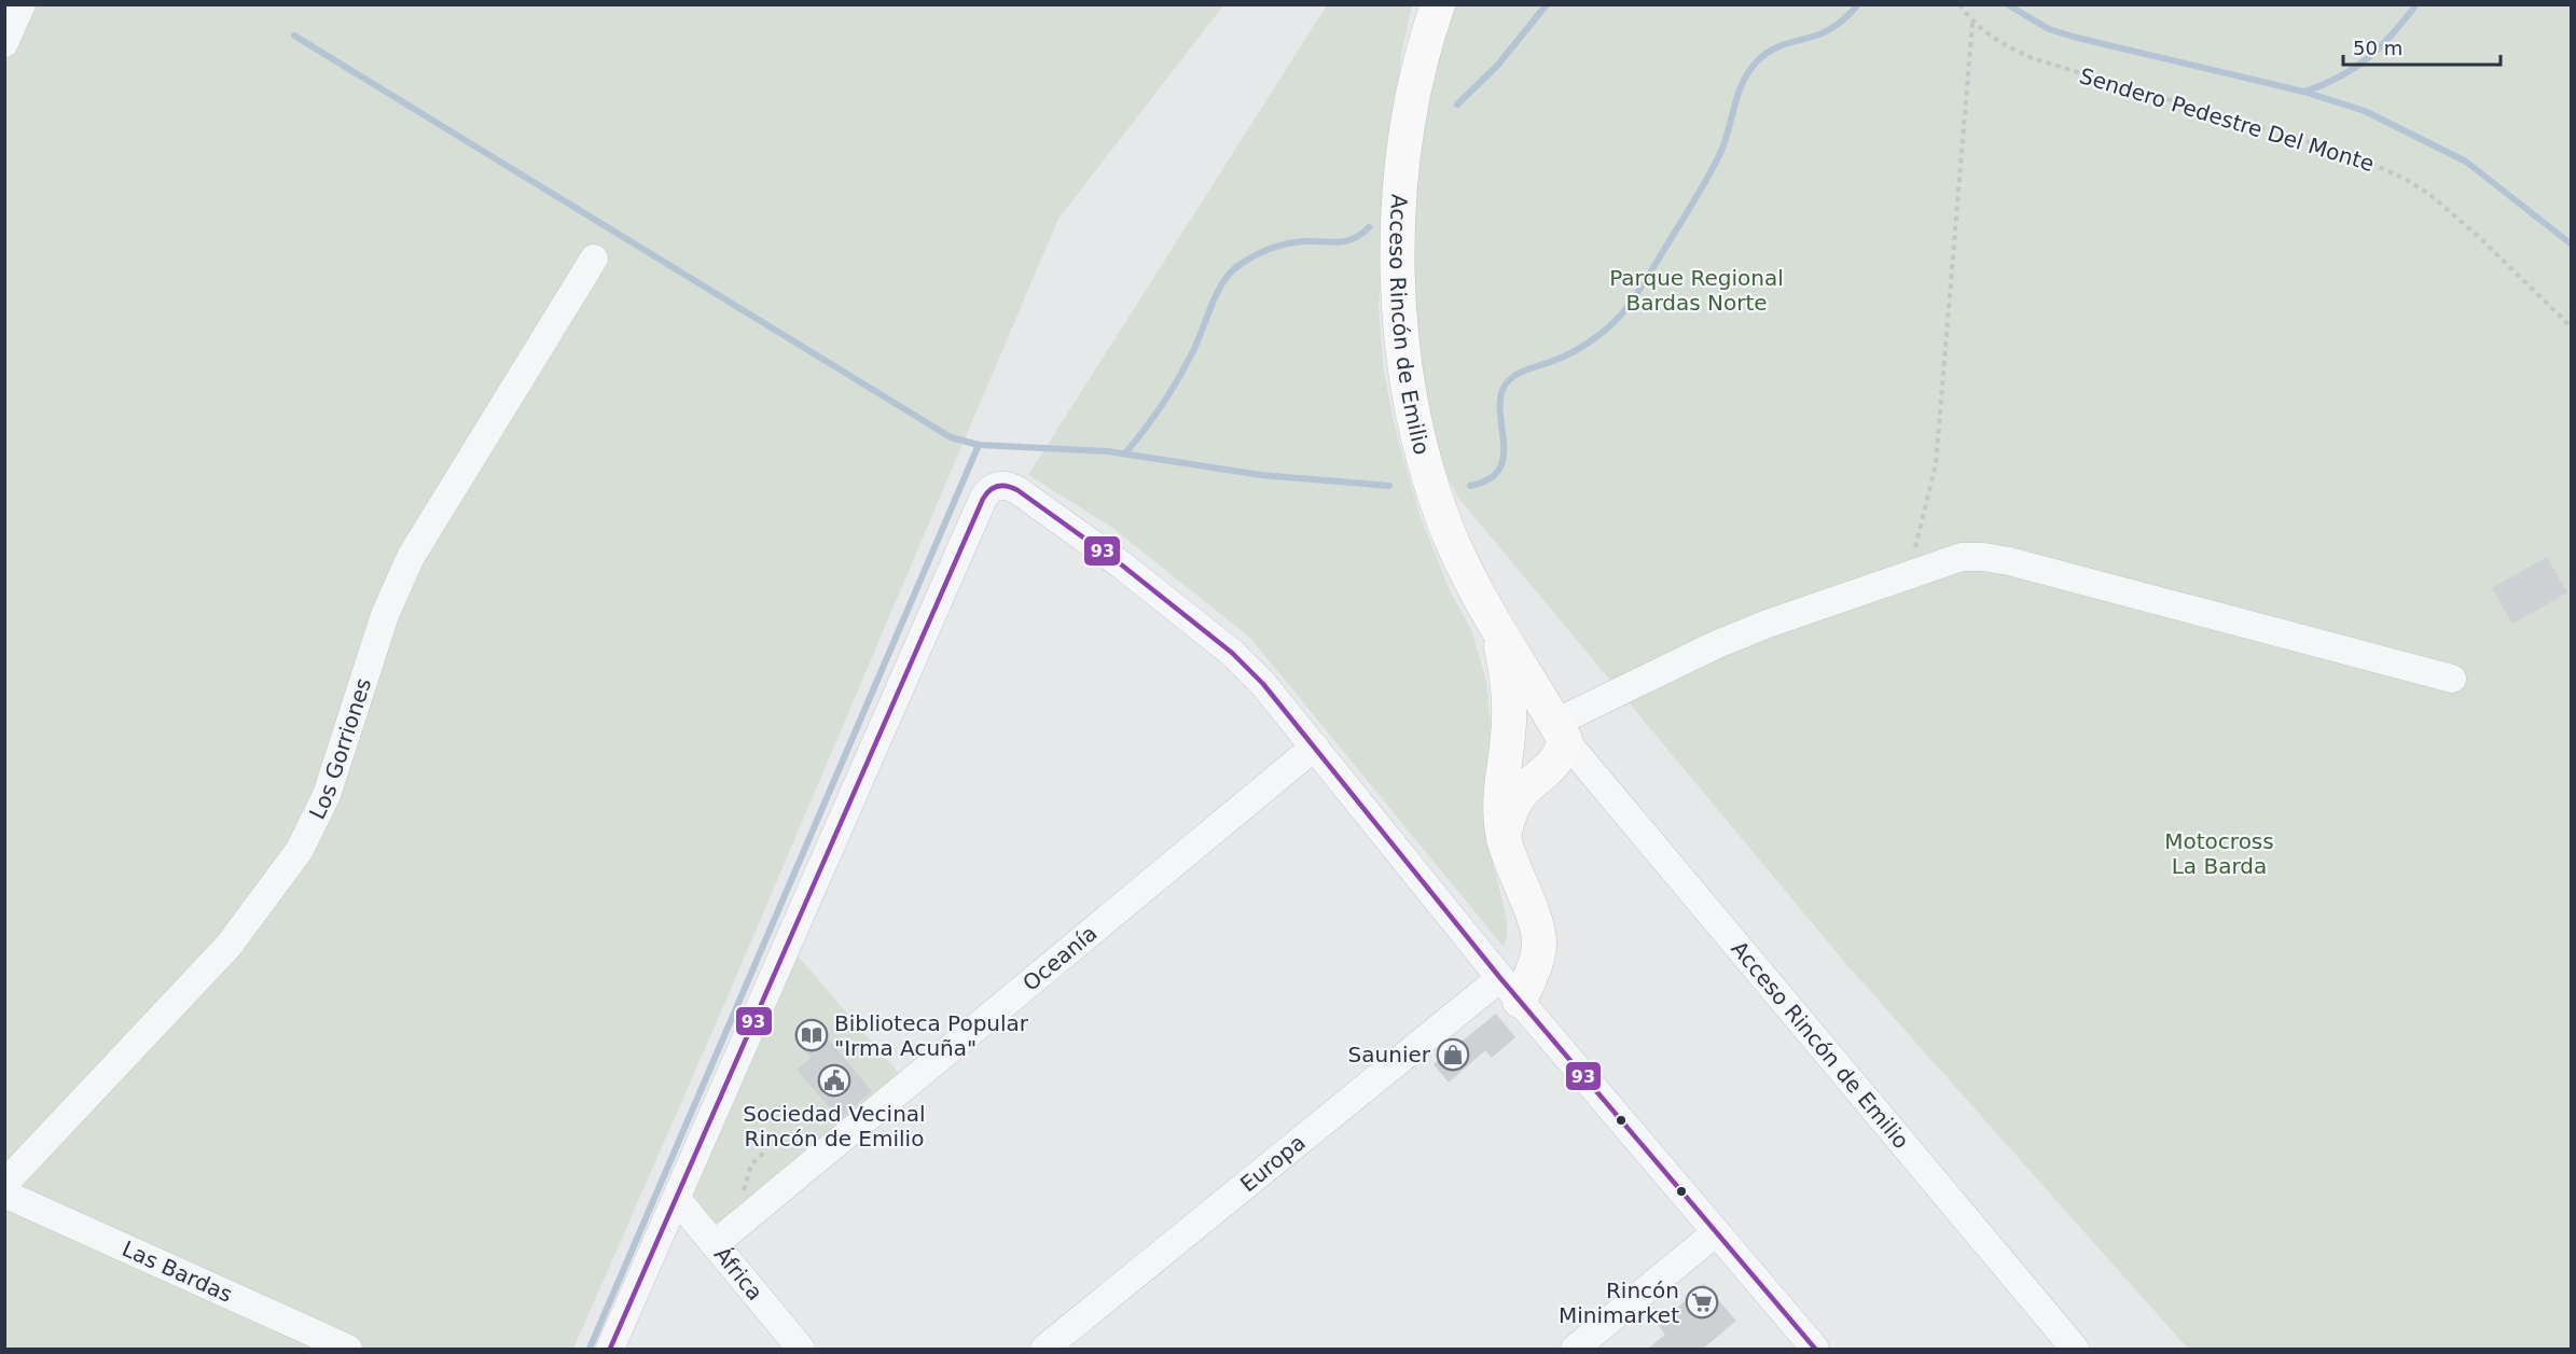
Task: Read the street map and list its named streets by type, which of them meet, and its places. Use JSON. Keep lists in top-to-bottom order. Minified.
{"streets":{"main road":["Acceso Rincón de Emilio"],"street":["Los Gorriones","Oceanía","Europa","Las Bardas","África"],"path":["Sendero Pedestre Del Monte"]},"crossings":[["Acceso Rincón de Emilio","Europa"],["Oceanía","África"]],"parks":["Parque Regional Bardas Norte","Motocross La Barda"],"places":{"library":["Biblioteca Popular \"Irma Acuña\""],"shop":["Saunier"],"public building":["Sociedad Vecinal Rincón de Emilio"],"supermarket":["Rincón Minimarket"]},"lines":["transit line 93"],"scale_bar":"50 m"}
